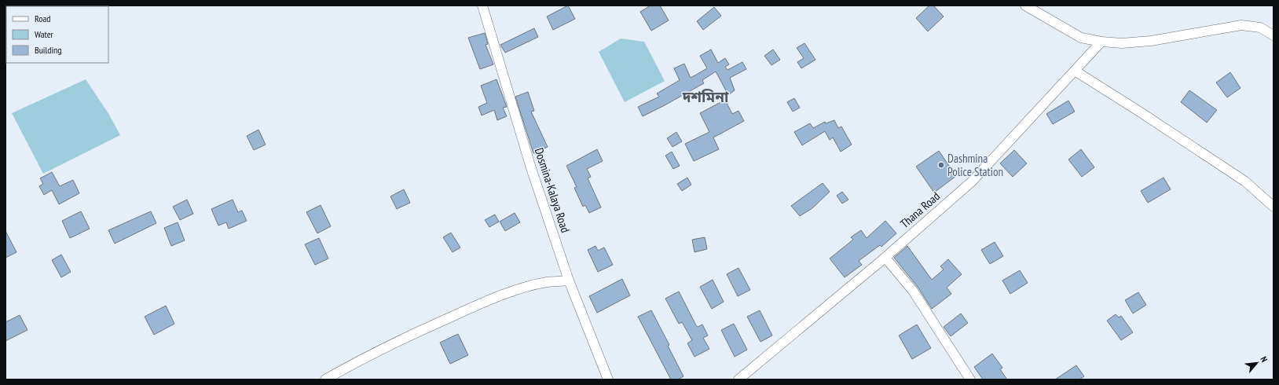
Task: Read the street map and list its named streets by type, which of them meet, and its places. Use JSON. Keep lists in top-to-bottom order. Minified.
{"streets":{"street":["Dosmina-Kalaya Road","Thana Road"]},"districts":["দশমিনা"],"places":["Dashmina Police Station"],"legend":["Road","Water","Building"],"north":"top right"}
